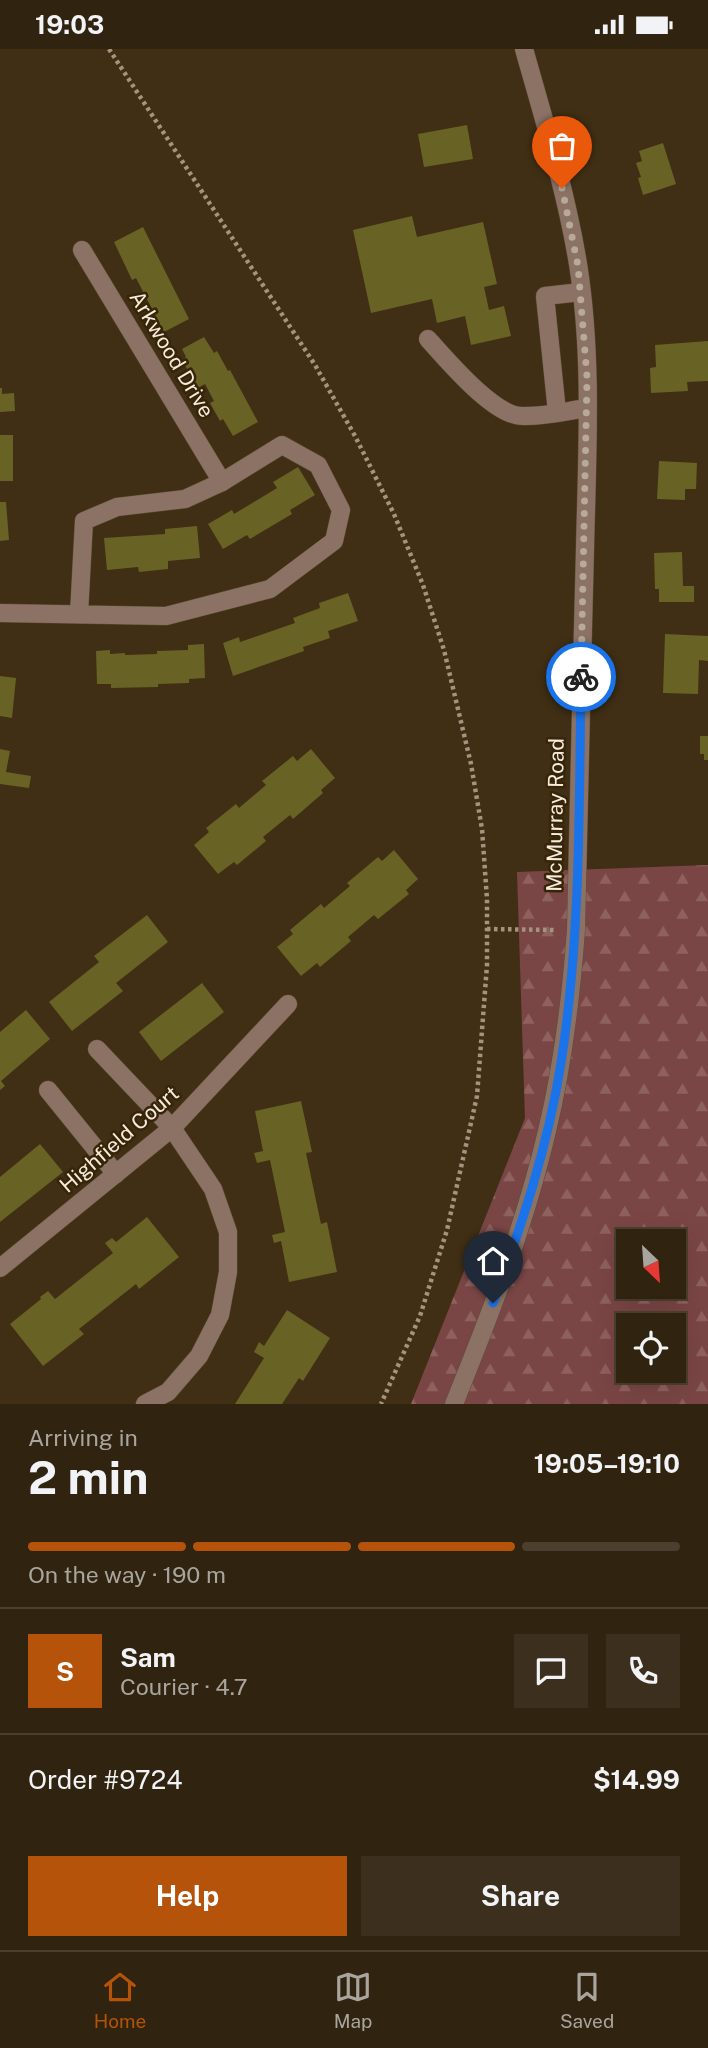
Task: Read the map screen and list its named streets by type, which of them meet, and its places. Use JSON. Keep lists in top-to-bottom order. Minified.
{"streets":{"street":["Arkwood Drive","McMurray Road","Highfield Court"]},"north":"bottom right","page":{"status":"19:03","heading":["2 min","Arriving in","19:05–19:10"],"panel":["Sam","Courier · 4.7","Order #9724","$14.99"],"bar":"On the way · 190 m","round":"S","buttons":["Help","Share"],"tabs":["Home","Map","Saved"]}}
